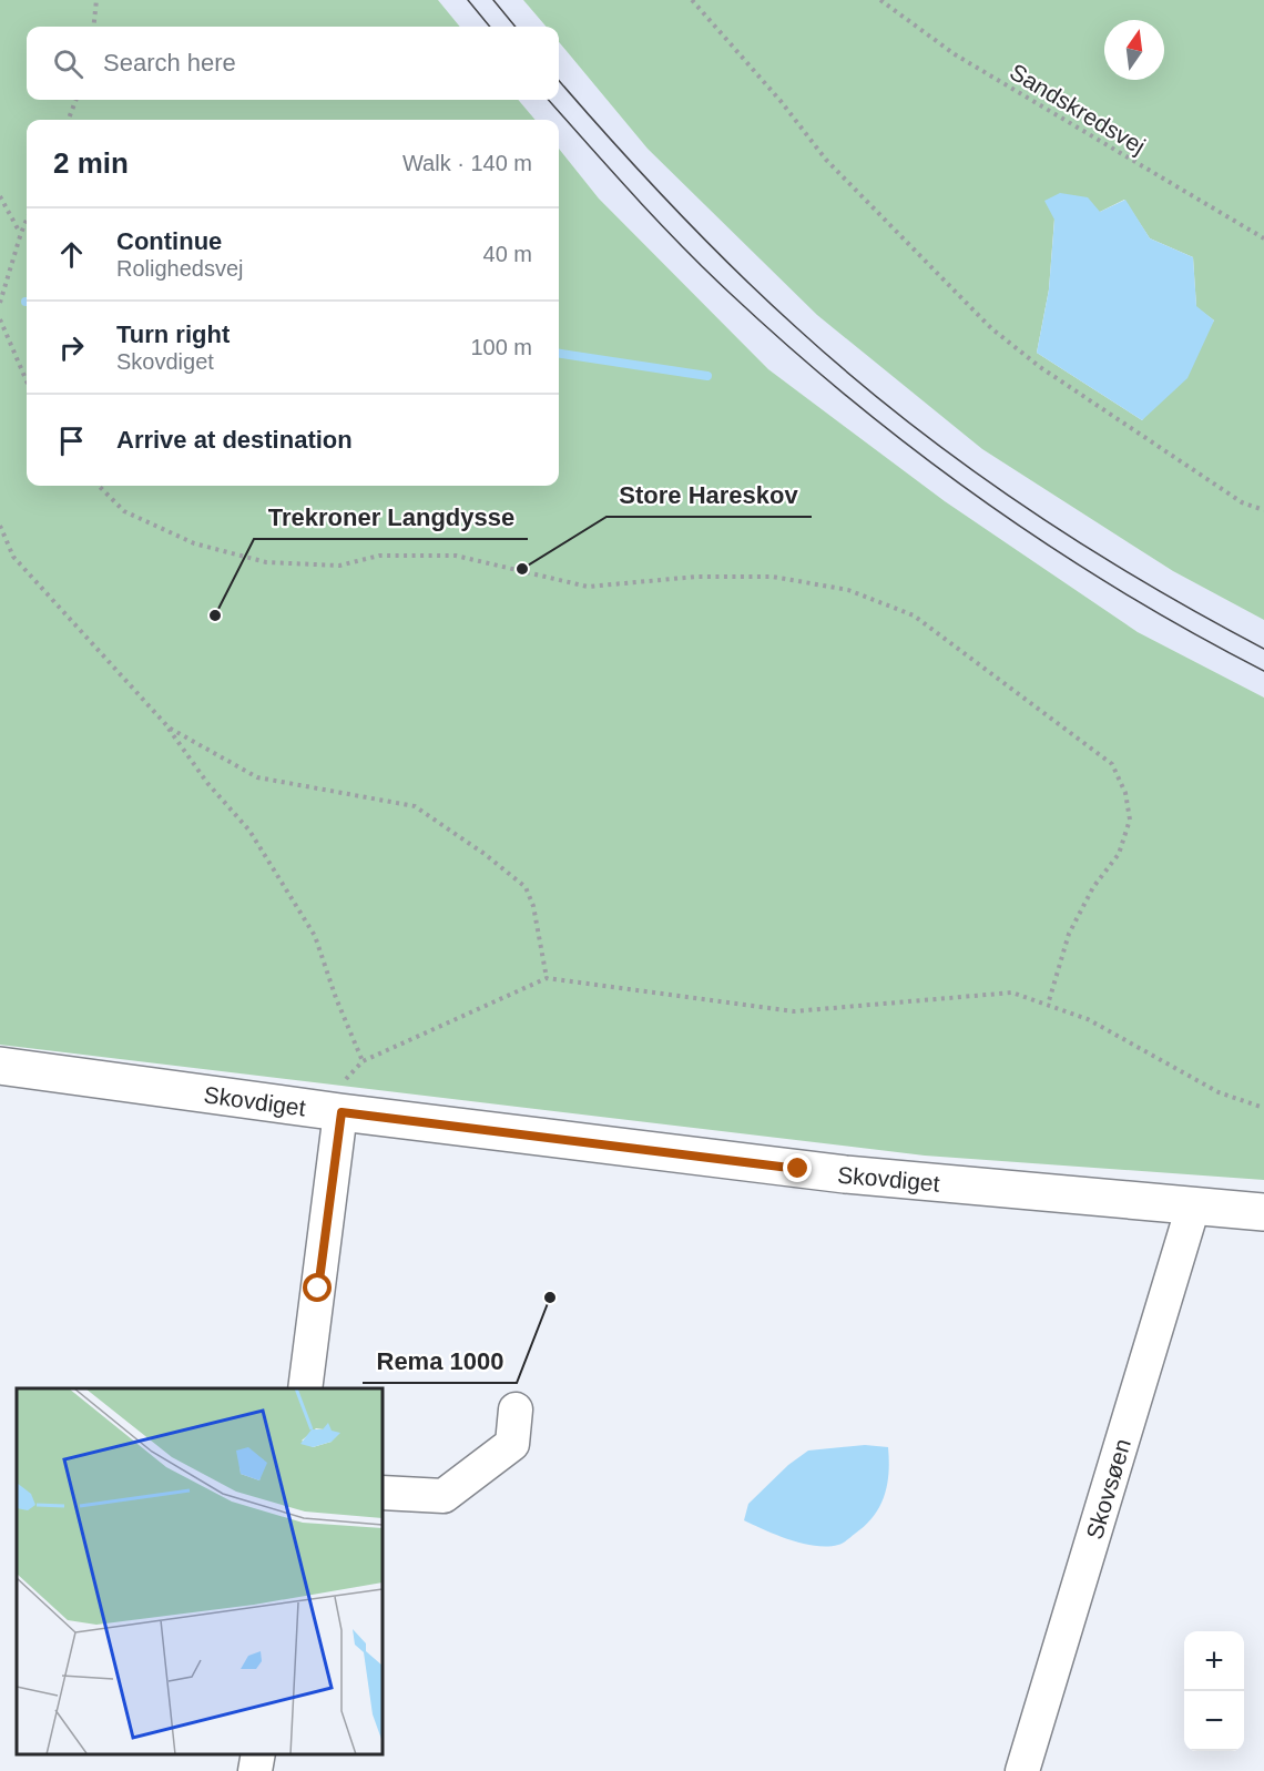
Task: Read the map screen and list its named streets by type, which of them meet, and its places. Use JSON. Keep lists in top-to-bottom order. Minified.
{"streets":{"street":["Skovdiget","Skovsøen"],"path":["Sandskredsvej"]},"crossings":[["Skovdiget","Skovsøen"]],"places":["Store Hareskov","Trekroner Langdysse","Rema 1000"],"north":"top","page":{"search":"Search here","heading":["2 min","Walk · 140 m"],"list":[["Continue","Rolighedsvej","40 m"],["Turn right","Skovdiget","100 m"],"Arrive at destination"],"map_buttons":["+","−"]}}
